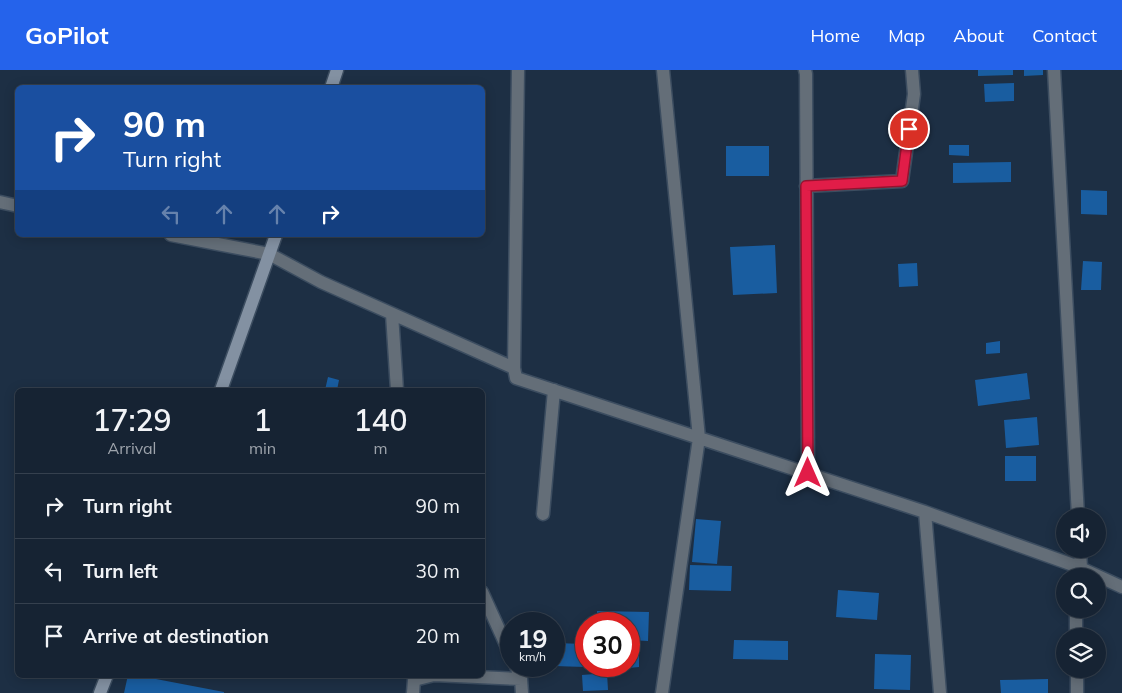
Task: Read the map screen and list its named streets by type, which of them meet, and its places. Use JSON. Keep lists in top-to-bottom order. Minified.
{"page":{"header":"GoPilot","nav":["Home","Map","About","Contact"],"turn":["90 m","Turn right"],"eta":["17:29","Arrival","1","min","140","m"],"list":[{"name":"Turn right","value":"90 m"},{"name":"Turn left","value":"30 m"},{"name":"Arrive at destination","value":"20 m"}],"speed":"19 km/h","limit":"30"}}
